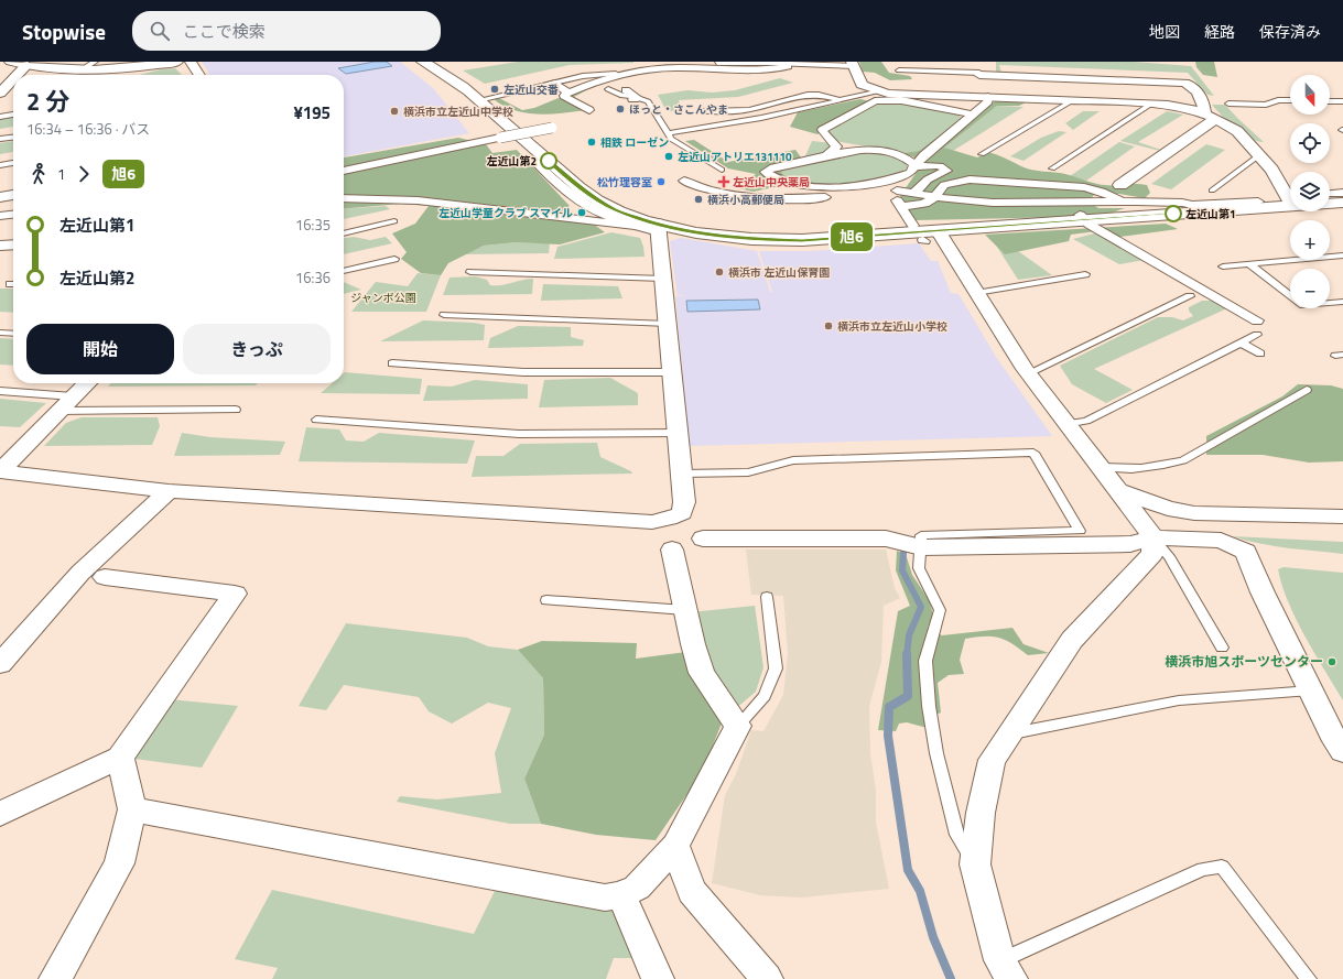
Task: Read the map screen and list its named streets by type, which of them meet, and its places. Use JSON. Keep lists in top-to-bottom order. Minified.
{"parks":["ジャンボ公園"],"places":{"other":["左近山交番","ほっと・さこんやま","横浜市立左近山中学校","相鉄 ローゼン","左近山アトリエ131110","左近山第2","松竹理容室","横浜小高郵便局","左近山学童クラブ スマイル","左近山第1","横浜市 左近山保育園","横浜市立左近山小学校","横浜市旭スポーツセンター"],"health":["左近山中央薬局"]},"lines":["bus line 旭6"],"north":"bottom","page":{"header":"Stopwise","search":"ここで検索","nav":["地図","経路","保存済み"],"on_map":"旭6","map_buttons":["+","−"],"heading":["2 分","16:34 – 16:36 · バス","¥195"],"legs":["1","旭6"],"list":[{"name":"左近山第1","value":"16:35"},{"name":"左近山第2","value":"16:36"}],"buttons":["開始","きっぷ"]}}
